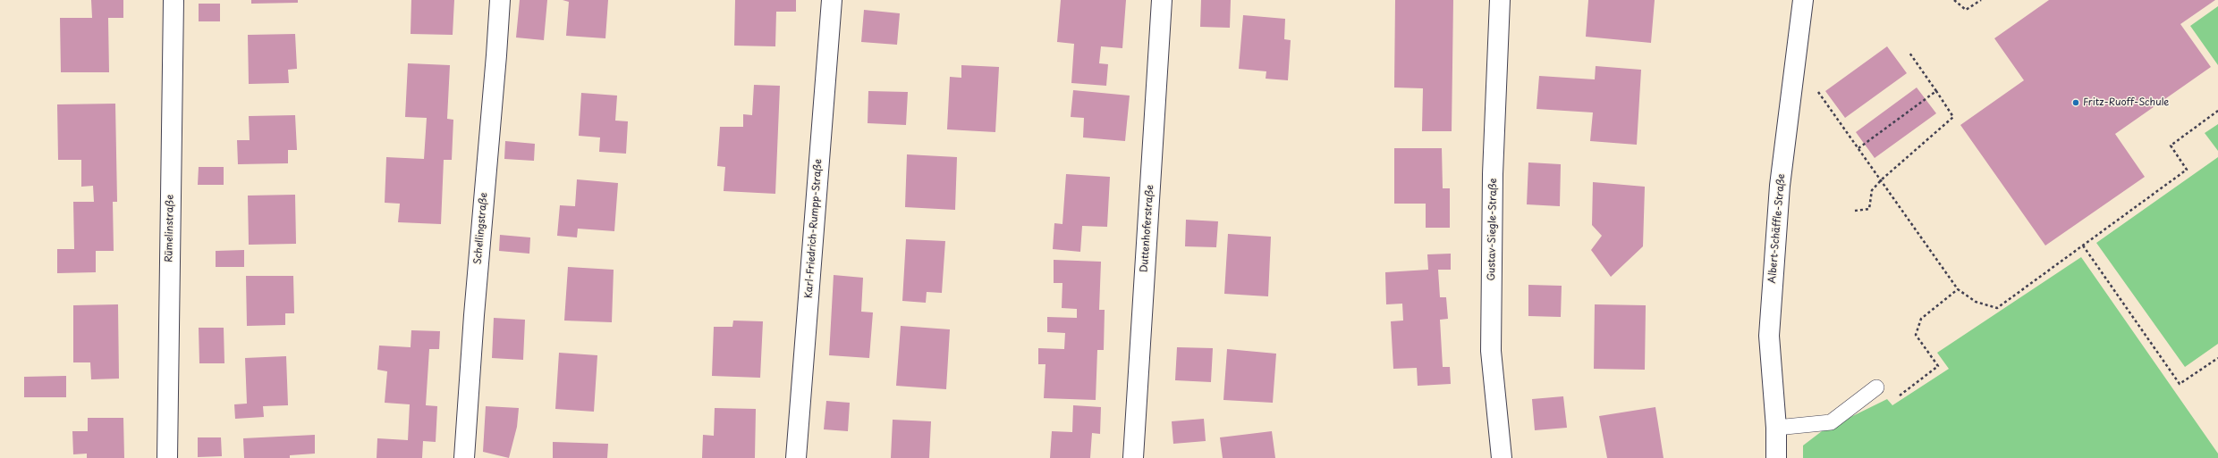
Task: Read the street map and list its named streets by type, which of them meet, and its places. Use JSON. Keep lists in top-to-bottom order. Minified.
{"streets":{"street":["Rümelinstraße","Schellingstraße","Karl-Friedrich-Rumpp-Straße","Duttenhoferstraße","Albert-Schäffle-Straße","Gustav-Siegle-Straße"]},"places":["Fritz-Ruoff-Schule"]}
